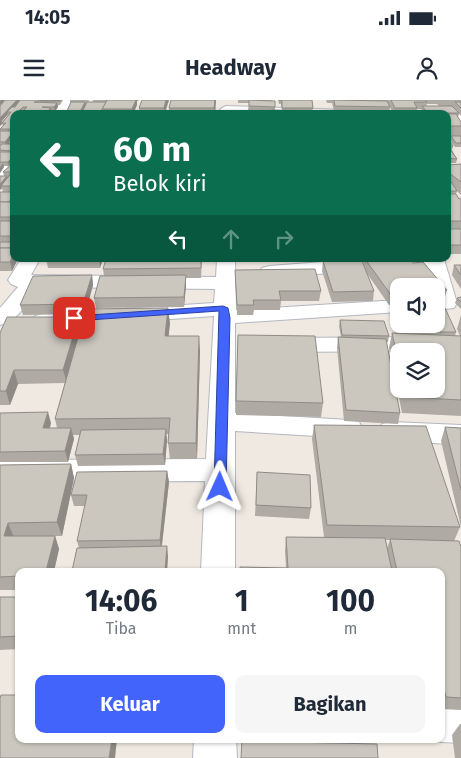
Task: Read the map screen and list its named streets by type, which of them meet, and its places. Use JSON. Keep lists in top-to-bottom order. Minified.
{"page":{"status":"14:05","header":"Headway","turn":["60 m","Belok kiri"],"eta":["14:06","Tiba","1","mnt","100","m"],"buttons":["Keluar","Bagikan"]}}
